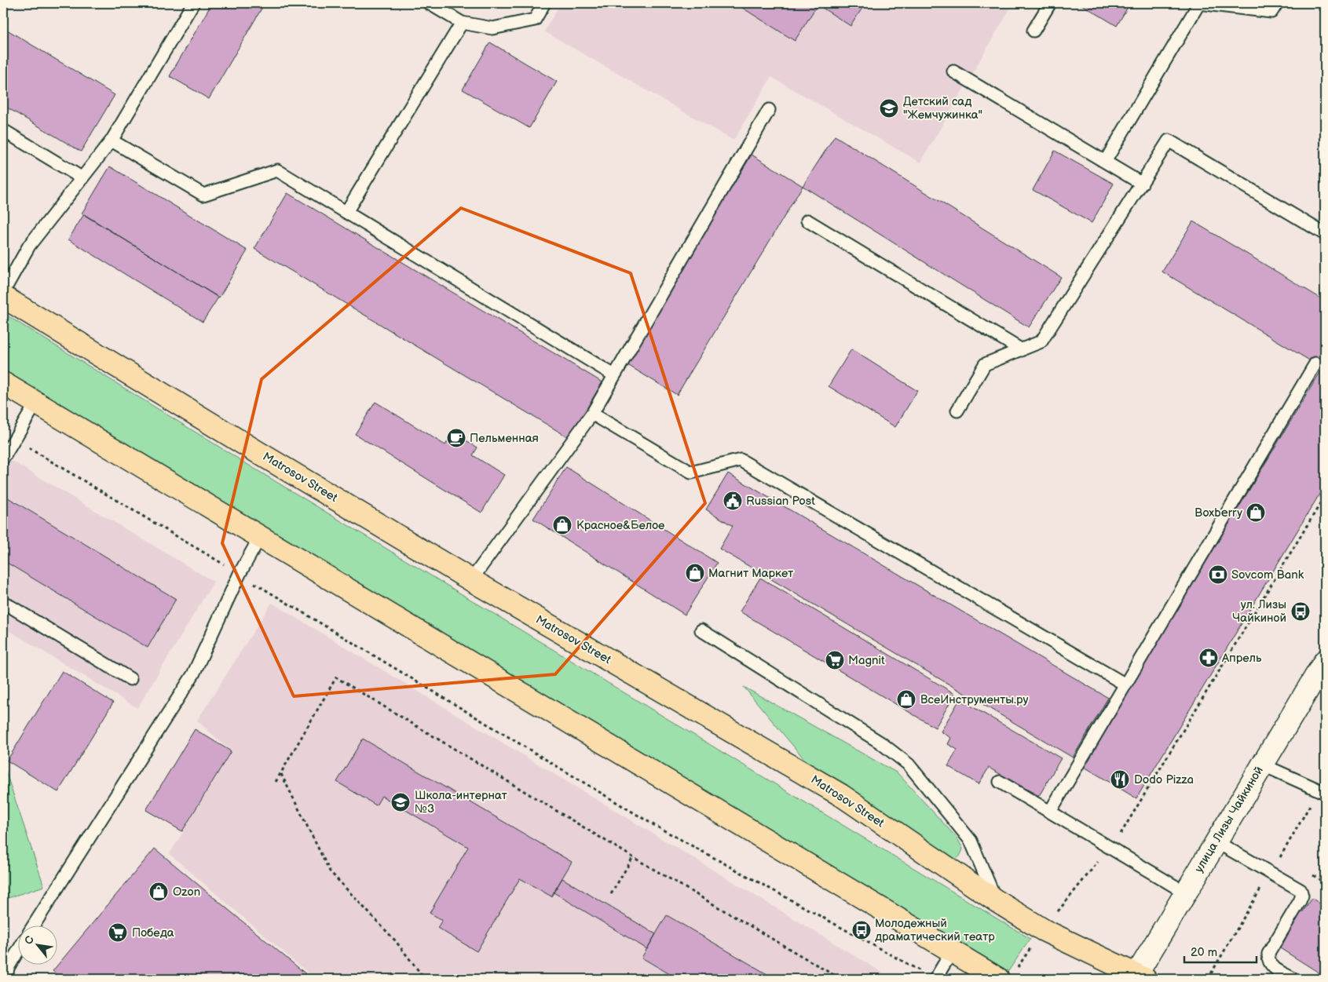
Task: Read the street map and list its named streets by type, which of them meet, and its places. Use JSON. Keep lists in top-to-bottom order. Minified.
{"streets":{"main road":["Matrosov Street","улица Лизы Чайкиной"]},"crossings":[["Matrosov Street","улица Лизы Чайкиной"]],"places":{"school or university":["Детский сад \"Жемчужинка\"","Школа-интернат №3"],"cafe":["Пельменная"],"public building":["Russian Post"],"shop":["Boxberry","Красное&Белое","Магнит Маркет","ВсеИнструменты.ру","Ozon"],"bank":["Sovcom Bank"],"bus stop":["ул. Лизы Чайкиной","Молодежный драматический театр"],"pharmacy":["Апрель"],"supermarket":["Magnit","Победа"],"restaurant":["Dodo Pizza"]},"scale_bar":"20 m","north":"top left"}
